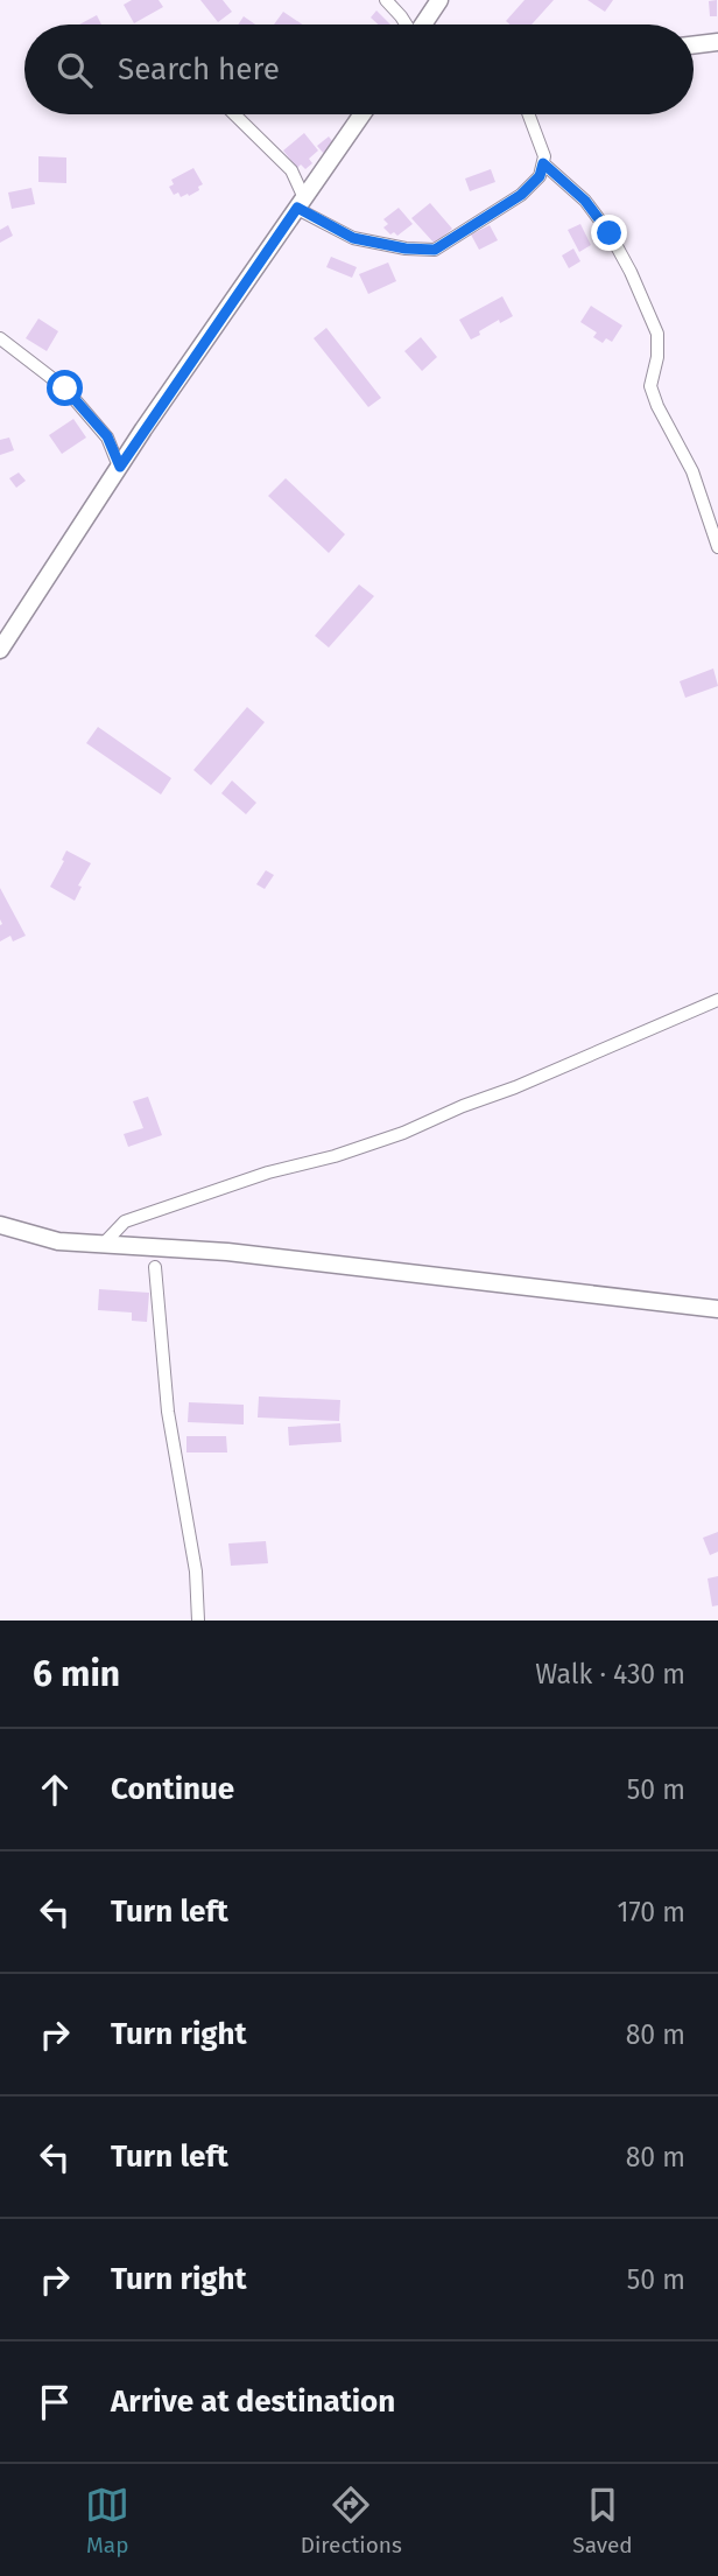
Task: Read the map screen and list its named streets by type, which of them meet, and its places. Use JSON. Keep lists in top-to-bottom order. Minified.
{"page":{"search":"Search here","heading":["6 min","Walk · 430 m"],"list":[["Continue","50 m"],["Turn left","170 m"],["Turn right","80 m"],["Turn left","80 m"],["Turn right","50 m"],"Arrive at destination"],"nav":["Map","Directions","Saved"]}}
